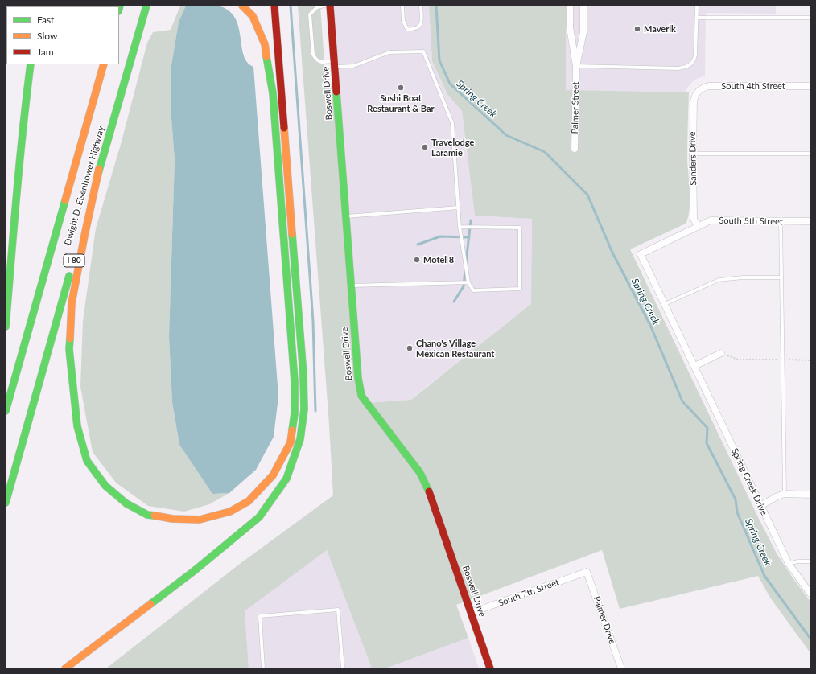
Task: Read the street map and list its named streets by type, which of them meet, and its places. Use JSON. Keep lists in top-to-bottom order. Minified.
{"streets":{"main road":["Boswell Drive","Dwight D. Eisenhower Highway","I 80"],"street":["South 4th Street","Palmer Street","Sanders Drive","South 5th Street","Spring Creek Drive","South 7th Street","Palmer Drive"]},"crossings":[["South 4th Street","Sanders Drive"],["Boswell Drive","South 7th Street"],["Sanders Drive","South 5th Street"],["South 5th Street","Spring Creek Drive"],["South 7th Street","Palmer Drive"]],"water":["Spring Creek"],"places":["Maverik","Sushi Boat Restaurant & Bar","Travelodge Laramie","Motel 8","Chano's Village Mexican Restaurant"],"legend":["Fast","Slow","Jam"]}
